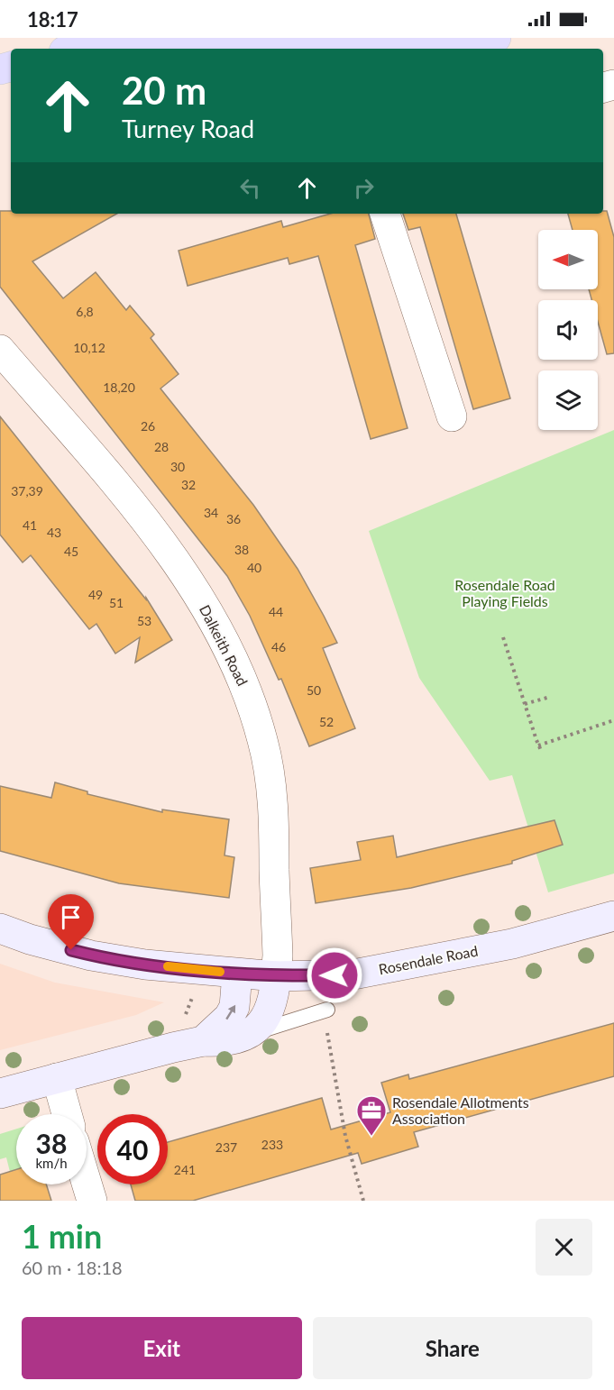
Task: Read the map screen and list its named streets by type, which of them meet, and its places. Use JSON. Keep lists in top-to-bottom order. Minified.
{"streets":{"street":["Dalkeith Road","Rosendale Road"]},"crossings":[["Dalkeith Road","Rosendale Road"]],"parks":["Rosendale Road Playing Fields"],"places":{"office":["Rosendale Allotments Association"]},"house_numbers":["6,8","10,12","18,20","26","28","30","32","37,39","34","36","41","43","38","45","40","49","51","44","53","46","50","52","233","237","241"],"north":"left","page":{"status":"18:17","turn":["20 m","Turney Road"],"speed":"38 km/h","limit":"40","heading":["1 min","60 m · 18:18"],"buttons":["Exit","Share"]}}
